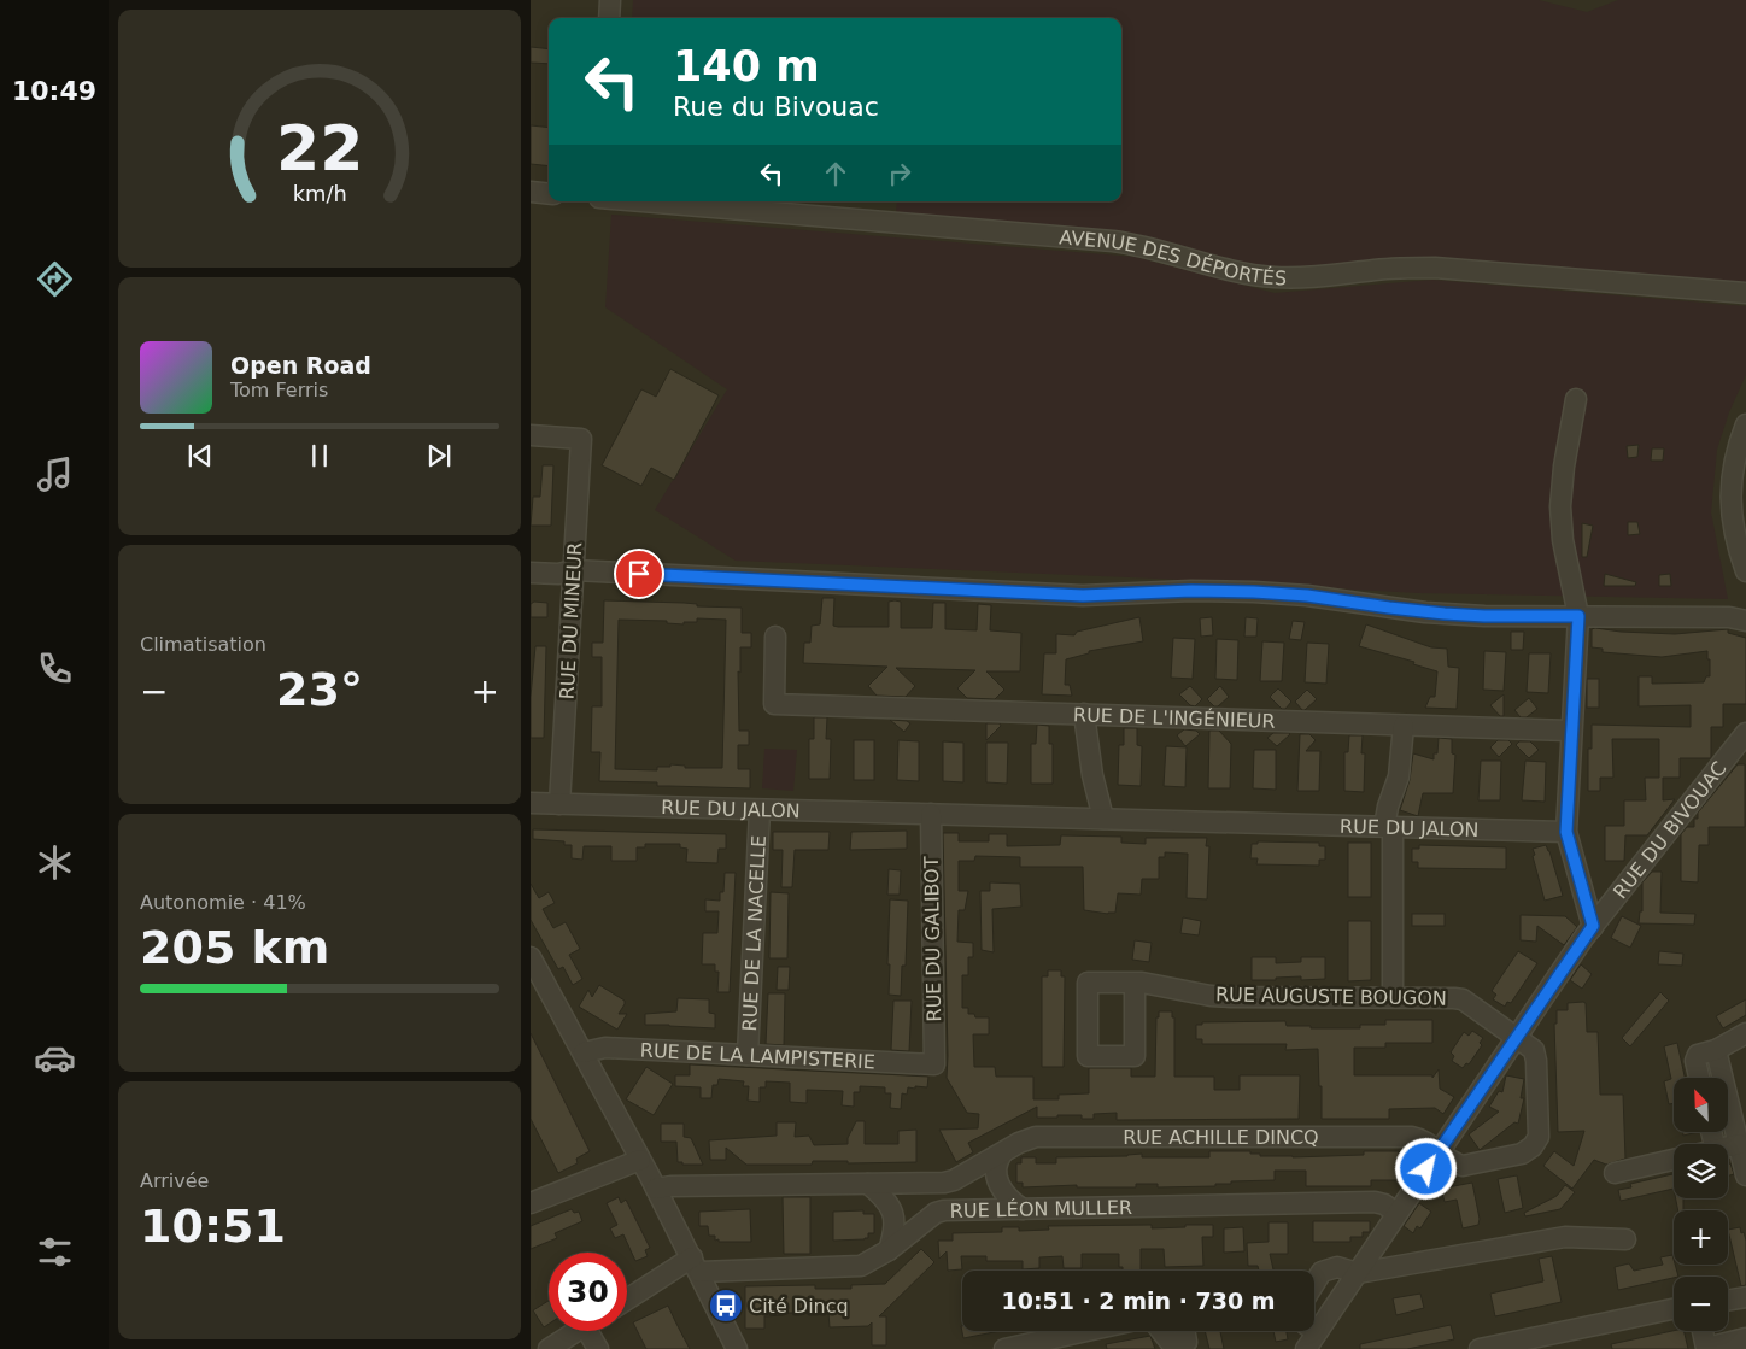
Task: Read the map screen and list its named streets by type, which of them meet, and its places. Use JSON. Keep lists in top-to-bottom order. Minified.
{"streets":{"street":["AVENUE DES DÉPORTÉS","RUE DU MINEUR","RUE DE L'INGÉNIEUR","RUE DU JALON","RUE DU BIVOUAC","RUE DE LA NACELLE","RUE DU GALIBOT","RUE AUGUSTE BOUGON","RUE DE LA LAMPISTERIE","RUE ACHILLE DINCQ","RUE LÉON MULLER"]},"crossings":[["RUE DU MINEUR","RUE DU JALON"],["RUE DE L'INGÉNIEUR","RUE DU BIVOUAC"],["RUE DU JALON","RUE DU BIVOUAC"],["RUE DU JALON","RUE DE LA NACELLE"],["RUE DU JALON","RUE DU GALIBOT"],["RUE DU BIVOUAC","RUE AUGUSTE BOUGON"],["RUE DU BIVOUAC","RUE ACHILLE DINCQ"],["RUE DU BIVOUAC","RUE LÉON MULLER"],["RUE DE LA NACELLE","RUE DE LA LAMPISTERIE"],["RUE DU GALIBOT","RUE DE LA LAMPISTERIE"],["RUE AUGUSTE BOUGON","RUE ACHILLE DINCQ"]],"places":{"bus stop":["Cité Dincq"]},"north":"top left","page":{"tabs":"10:49","turn":["140 m","Rue du Bivouac"],"song":["Open Road","Tom Ferris"],"tile":["Climatisation",["Autonomie · 41%","205 km"],["Arrivée","10:51"]],"heat":["−","23°","+"],"map_buttons":["+","−"],"limit":"30","trip":"10:51 · 2 min · 730 m","gauge":["22","km/h"]}}
